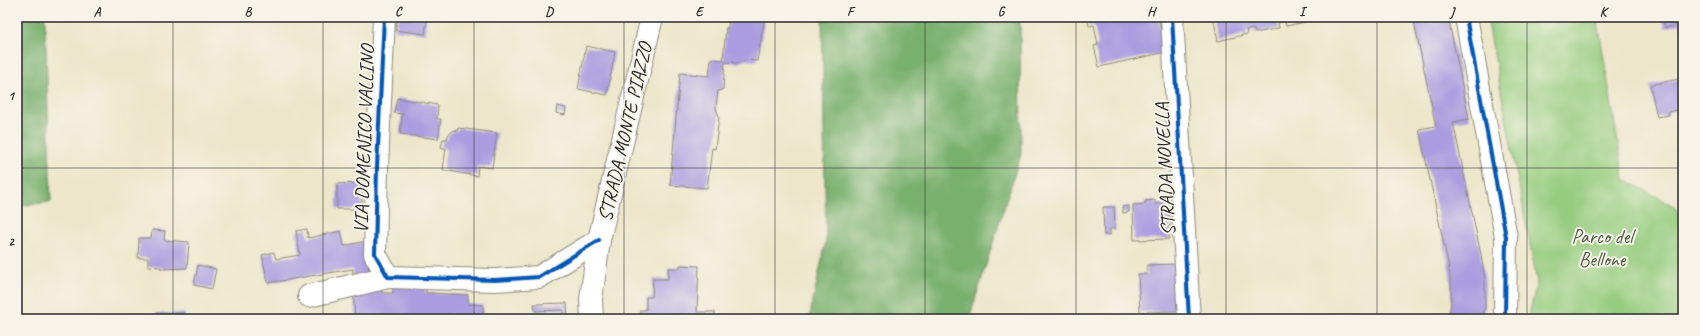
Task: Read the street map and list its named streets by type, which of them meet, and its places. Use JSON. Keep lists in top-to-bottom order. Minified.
{"streets":{"street":["STRADA MONTE PIAZZO","VIA DOMENICO VALLINO","STRADA NOVELLA"]},"parks":["Parco del Bellone"],"grid":{"columns":["A","B","C","D","E","F","G","H","I","J","K"],"rows":["1","2"]}}
